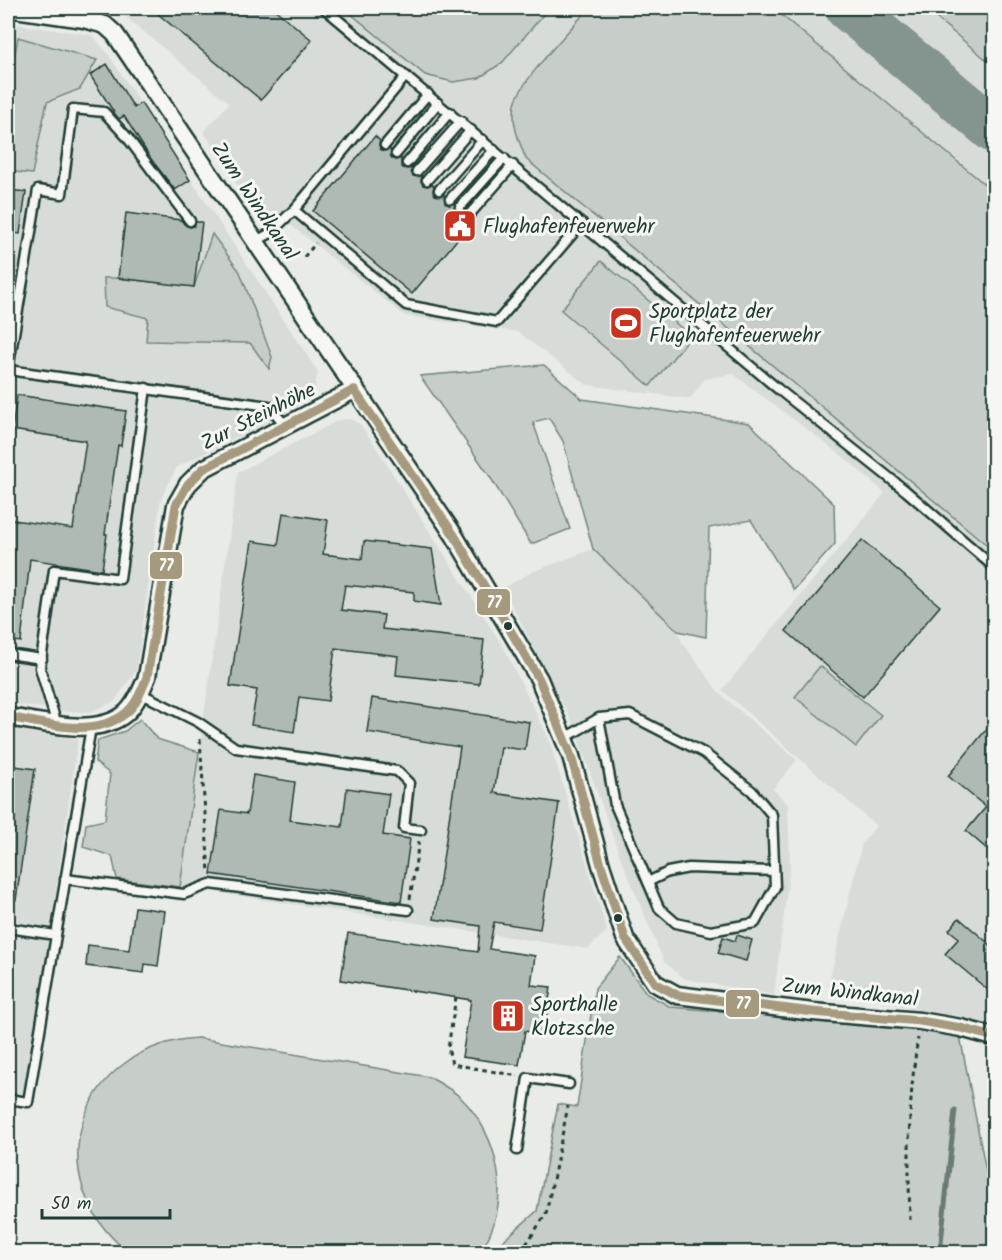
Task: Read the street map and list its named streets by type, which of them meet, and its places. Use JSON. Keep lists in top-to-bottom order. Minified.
{"streets":{"street":["Zum Windkanal","Zur Steinhöhe"]},"crossings":[["Zum Windkanal","Zur Steinhöhe"]],"places":{"public building":["Flughafenfeuerwehr"],"sports":["Sportplatz der Flughafenfeuerwehr"],"building":["Sporthalle Klotzsche"]},"lines":["transit line 77"],"scale_bar":"50 m"}
